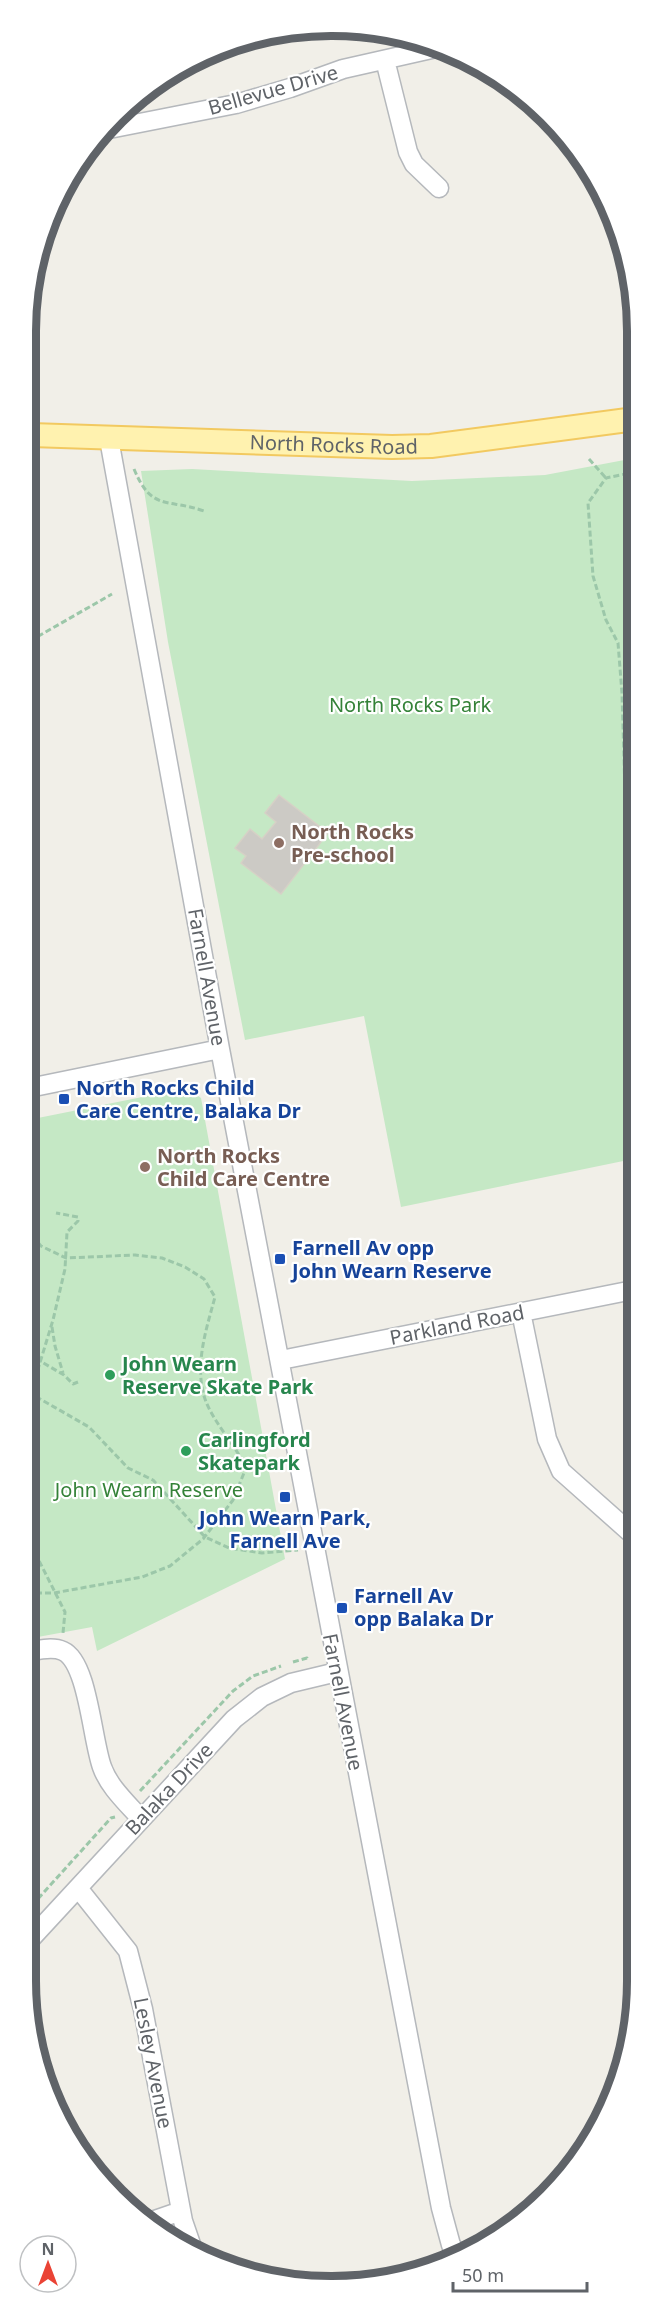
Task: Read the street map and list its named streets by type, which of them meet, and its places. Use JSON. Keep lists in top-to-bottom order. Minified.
{"streets":{"main road":["North Rocks Road"],"street":["Bellevue Drive","Farnell Avenue","Parkland Road","Balaka Drive","Lesley Avenue"]},"crossings":[["North Rocks Road","Farnell Avenue"],["Farnell Avenue","Parkland Road"],["Farnell Avenue","Balaka Drive"],["Balaka Drive","Lesley Avenue"]],"parks":["North Rocks Park","John Wearn Reserve"],"places":{"other":["North Rocks Pre-school","North Rocks Child Care Centre","John Wearn Reserve Skate Park","Carlingford Skatepark"],"transit":["North Rocks Child Care Centre, Balaka Dr","Farnell Av opp John Wearn Reserve","John Wearn Park, Farnell Ave","Farnell Av opp Balaka Dr"]},"scale_bar":"50 m","north":"top"}
